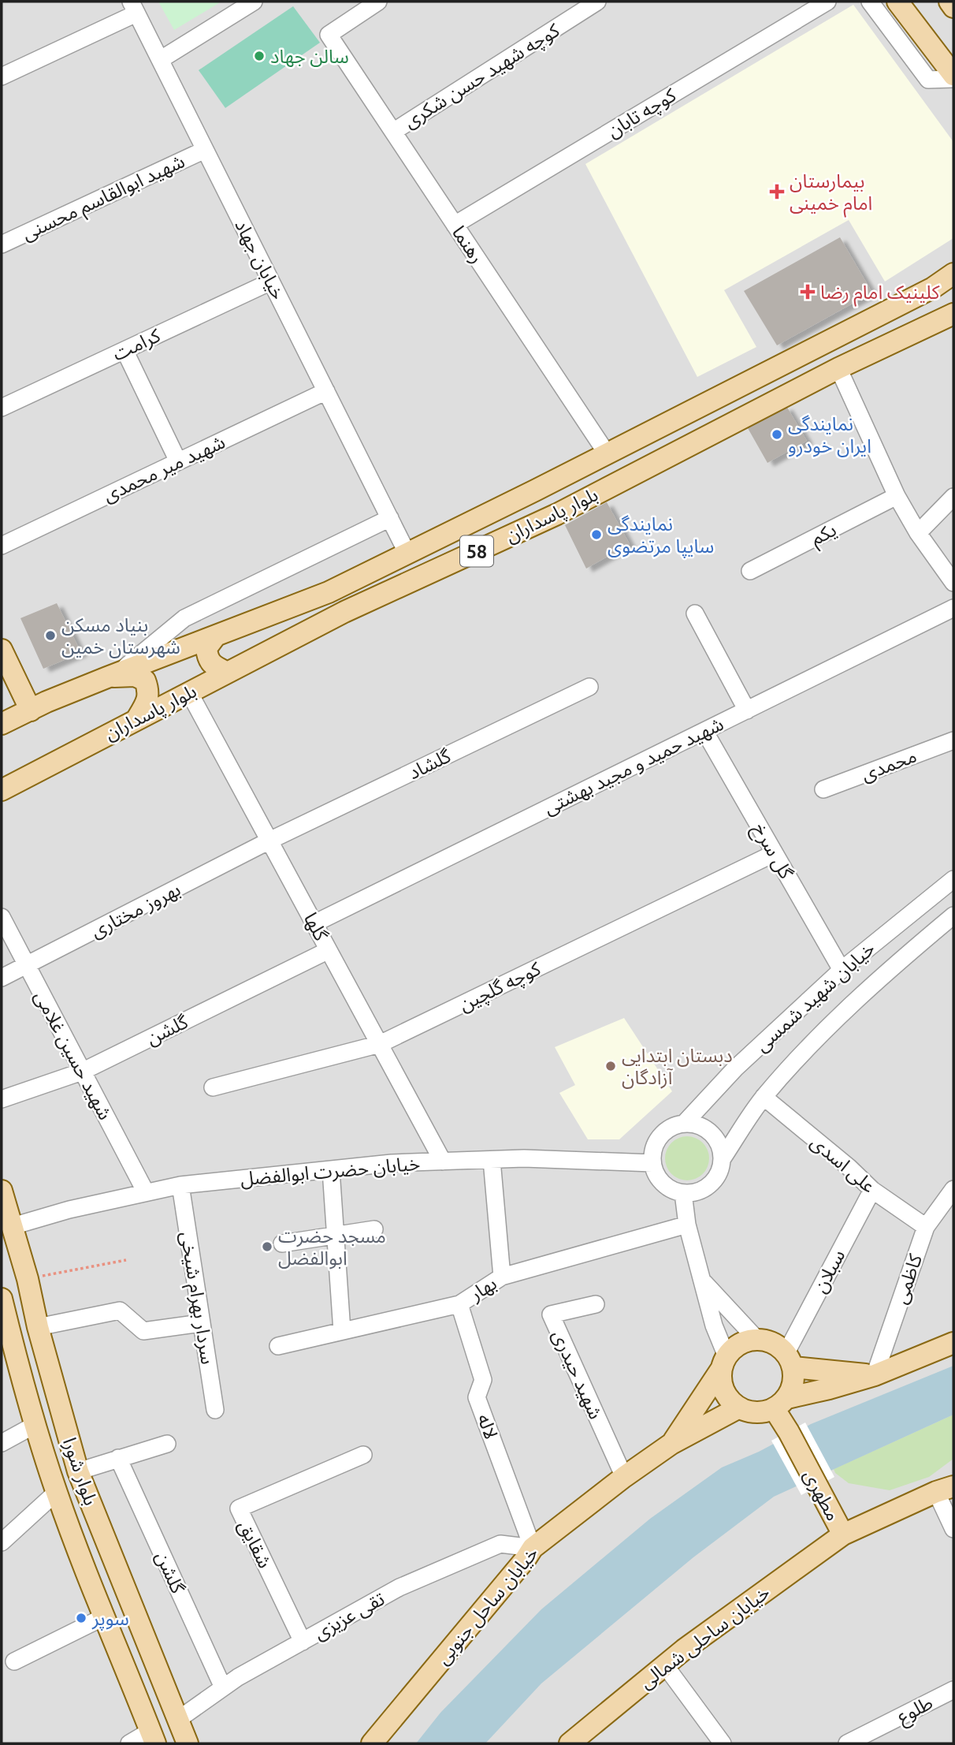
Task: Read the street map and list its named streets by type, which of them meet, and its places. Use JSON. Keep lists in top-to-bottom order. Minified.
{"streets":{"main road":["بلوار پاسداران","58","بلوار شورا","مطهری","خیابان ساحل جنوبی","خیابان ساحلی شمالی"],"street":["کوچه شهید حسن شکری","کوچه تابان","شهید ابوالقاسم محسنی","رهنما","خیابان جهاد","کرامت","شهید میر محمدی","یکم","گلشاد","محمدی","شهید حمید و مجید بهشتی","گل سرخ","بهروز مختاری","گلها","کوچه گلچین","خیابان شهید شمسی","گلشن","شهید حسین غلامی","علی اسدی","خیابان حضرت ابوالفضل","سبلان","کاظمی","بهار","سردار بهرام شیخی","شهید حیدری","لاله","شقایق","تقی عزیزی","طلوع"]},"crossings":[["کوچه شهید حسن شکری","رهنما"],["کوچه تابان","رهنما"],["شهید ابوالقاسم محسنی","خیابان جهاد"],["رهنما","بلوار پاسداران"],["خیابان جهاد","کرامت"],["خیابان جهاد","شهید میر محمدی"],["خیابان جهاد","بلوار پاسداران"],["بلوار پاسداران","گلها"],["گلشاد","بهروز مختاری"],["گلشاد","گلها"],["شهید حمید و مجید بهشتی","گل سرخ"],["شهید حمید و مجید بهشتی","گلها"],["گل سرخ","کوچه گلچین"],["گل سرخ","خیابان شهید شمسی"],["بهروز مختاری","گلها"],["بهروز مختاری","شهید حسین غلامی"],["گلها","کوچه گلچین"],["گلها","گلشن"],["گلها","خیابان حضرت ابوالفضل"],["خیابان شهید شمسی","علی اسدی"],["خیابان شهید شمسی","خیابان حضرت ابوالفضل"],["گلشن","شهید حسین غلامی"],["گلشن","تقی عزیزی"],["شهید حسین غلامی","خیابان حضرت ابوالفضل"],["علی اسدی","سبلان"],["علی اسدی","کاظمی"],["خیابان حضرت ابوالفضل","سردار بهرام شیخی"],["خیابان حضرت ابوالفضل","بلوار شورا"],["سبلان","مطهری"],["بهار","لاله"],["شهید حیدری","خیابان ساحل جنوبی"],["لاله","خیابان ساحل جنوبی"],["لاله","تقی عزیزی"],["بلوار شورا","تقی عزیزی"],["مطهری","خیابان ساحلی شمالی"],["شقایق","تقی عزیزی"],["خیابان ساحل جنوبی","تقی عزیزی"]],"places":{"other":["سالن جهاد","نمایندگی ایران خودرو","نمایندگی سایپا مرتضوی","بنیاد مسکن شهرستان خمین","دبستان ابتدایی آزادگان","مسجد حضرت ابوالفضل","سوپر"],"health":["بیمارستان امام خمینی","کلینیک امام رضا"]}}
